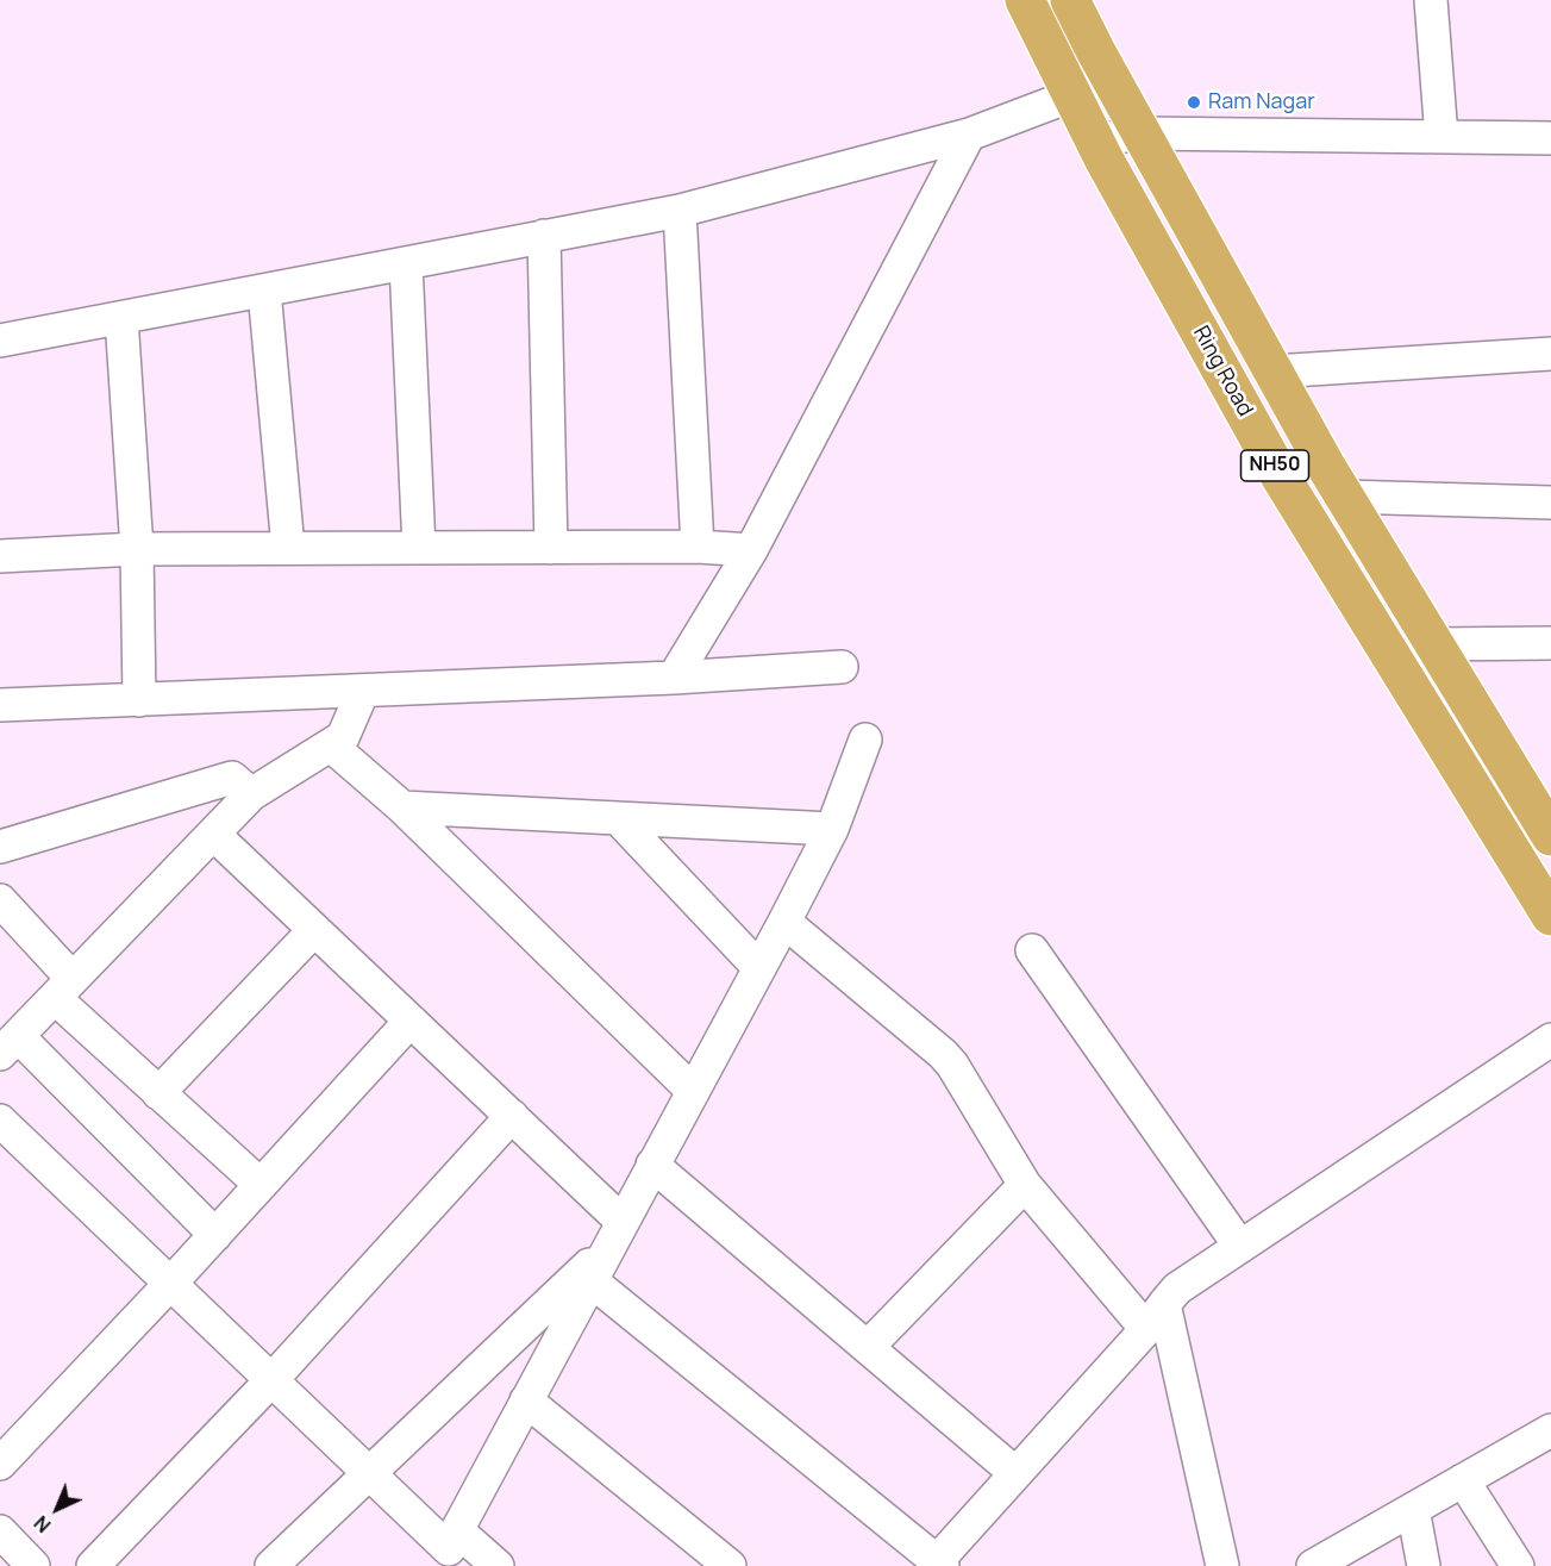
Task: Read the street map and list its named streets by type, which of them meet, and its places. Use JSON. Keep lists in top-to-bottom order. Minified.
{"streets":{"highway":["Ring Road","NH50"]},"places":["Ram Nagar"],"north":"bottom left"}
